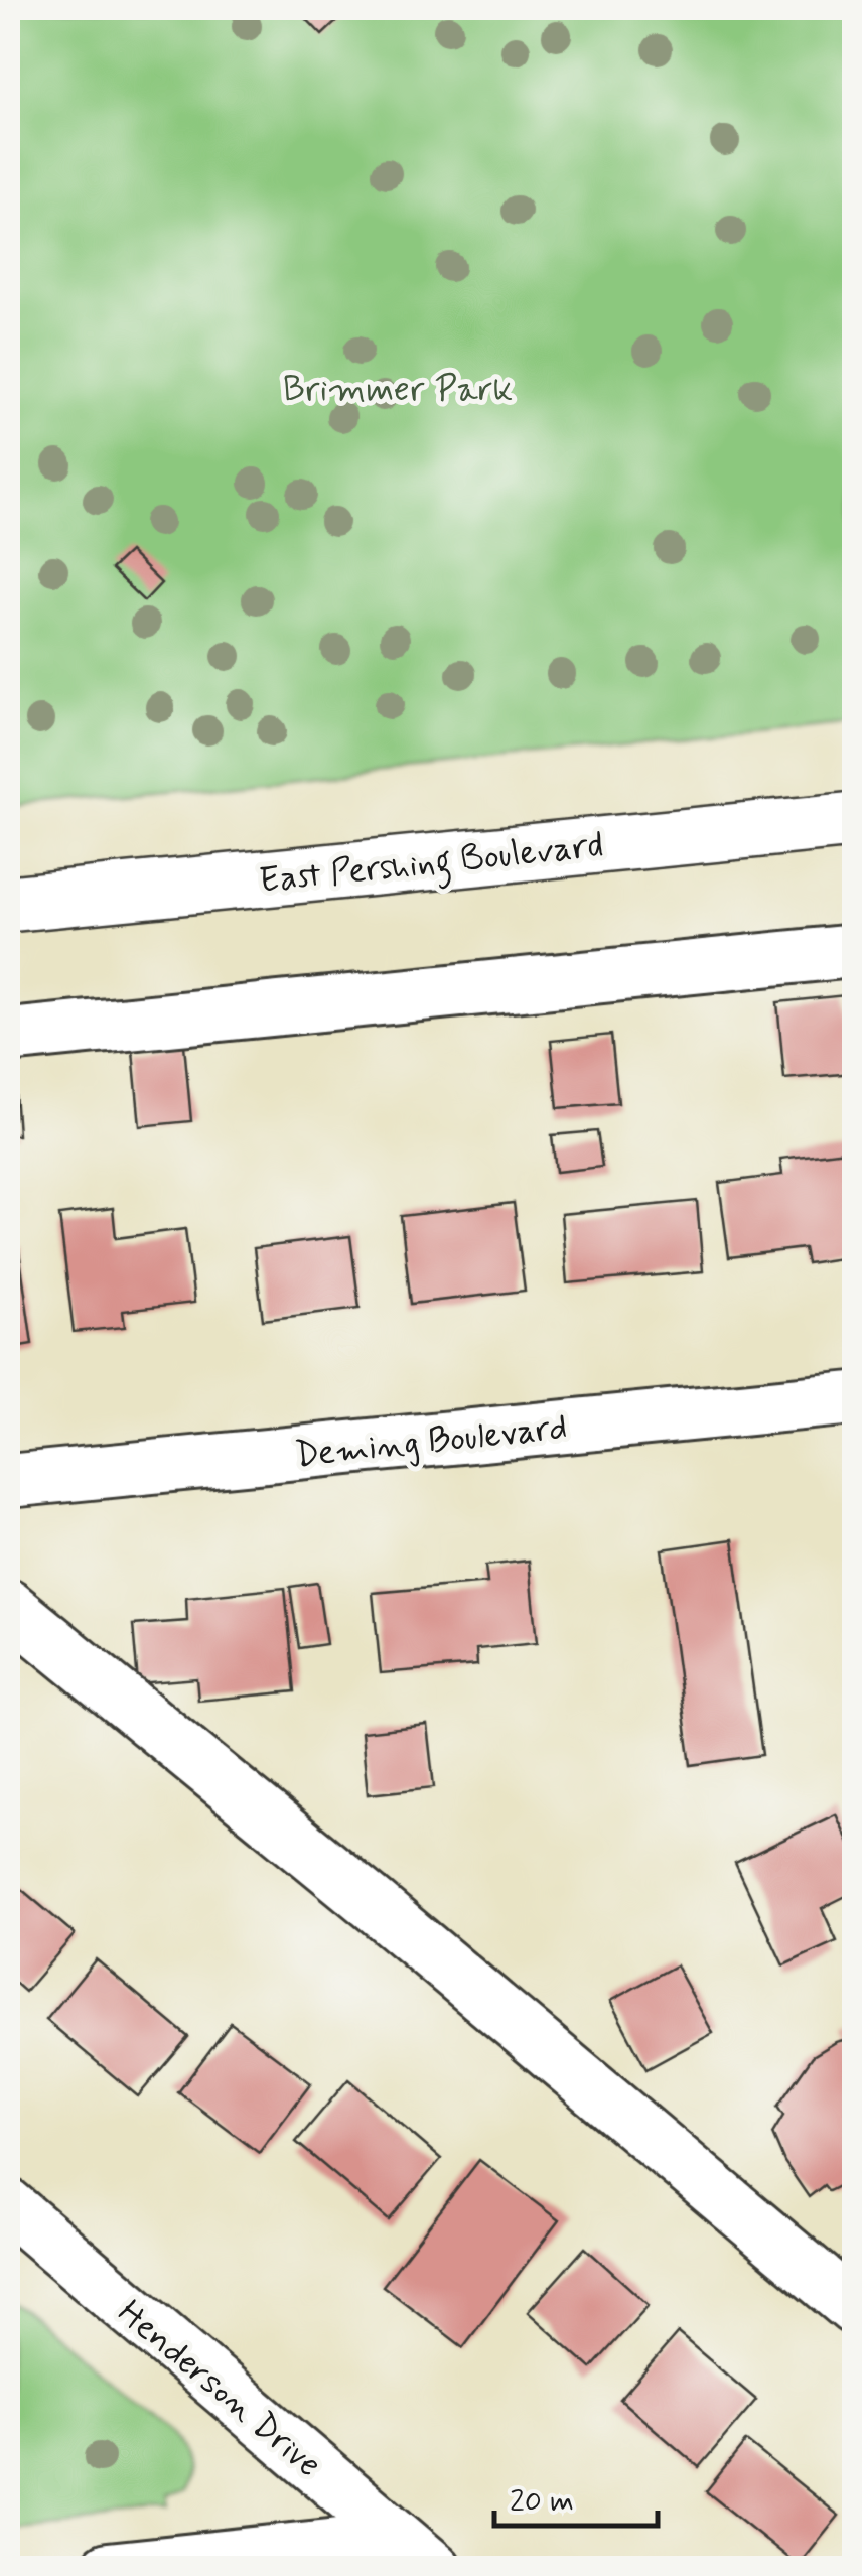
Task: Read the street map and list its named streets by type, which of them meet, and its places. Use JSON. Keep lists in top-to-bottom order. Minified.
{"streets":{"main road":["East Pershing Boulevard"],"street":["Deming Boulevard","Henderson Drive"]},"parks":["Brimmer Park"],"scale_bar":"20 m"}
